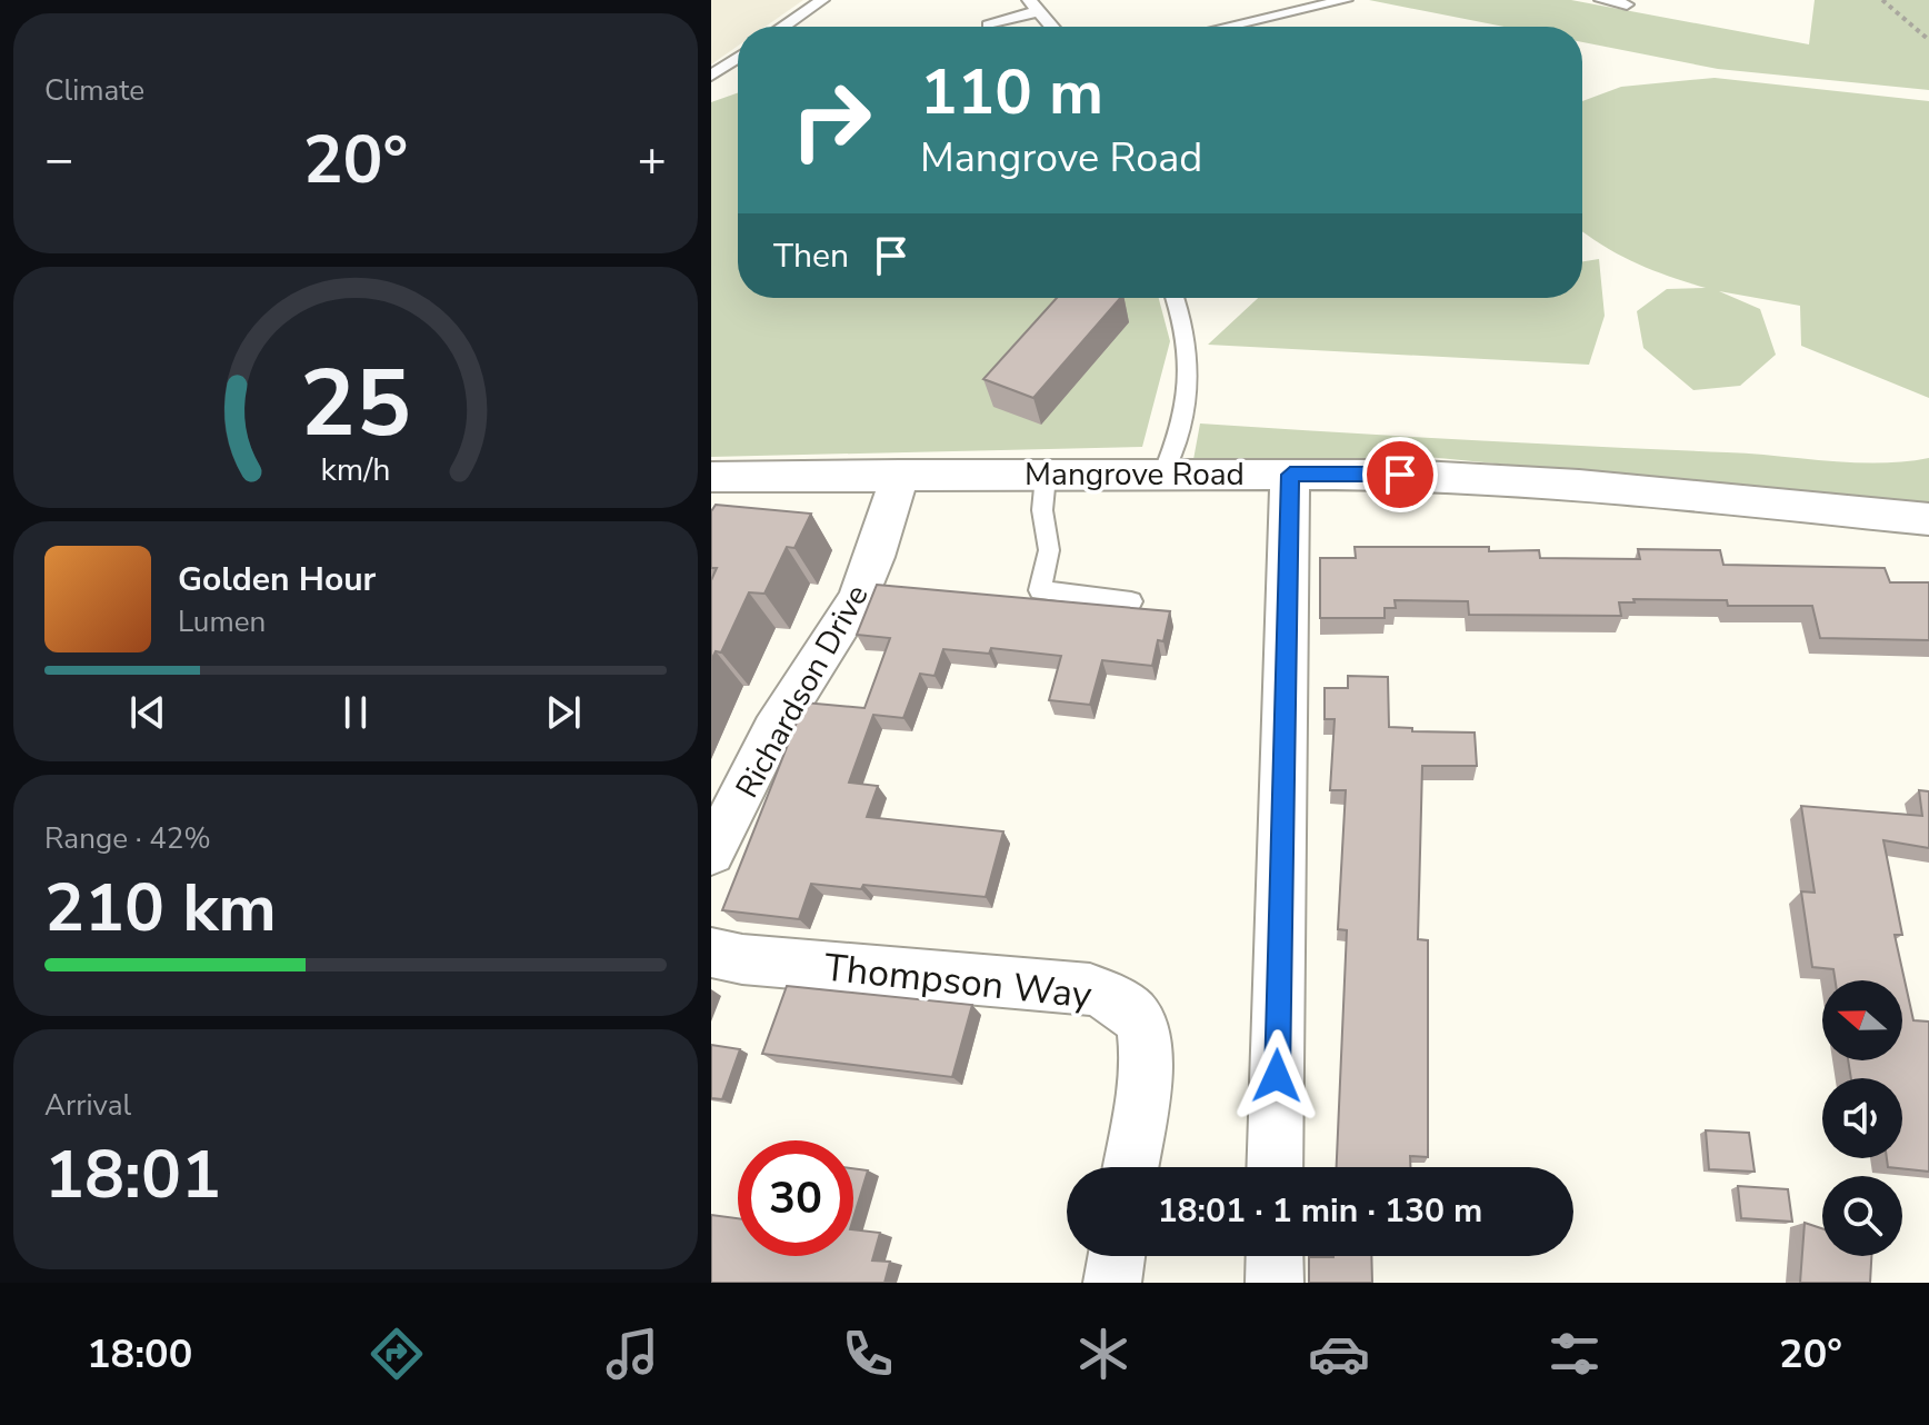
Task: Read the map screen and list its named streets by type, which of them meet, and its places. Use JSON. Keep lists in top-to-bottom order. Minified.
{"streets":{"street":["Mangrove Road","Richardson Drive","Thompson Way"]},"crossings":[["Mangrove Road","Richardson Drive"]],"north":"left","page":{"tile":["Climate",["Range · 42%","210 km"],["Arrival","18:01"]],"turn":["110 m","Mangrove Road"],"heat":["−","20°","+"],"then":"Then","song":["Golden Hour","Lumen"],"limit":"30","trip":"18:01 · 1 min · 130 m","tabs":["18:00","20°"],"gauge":["25","km/h"]}}
